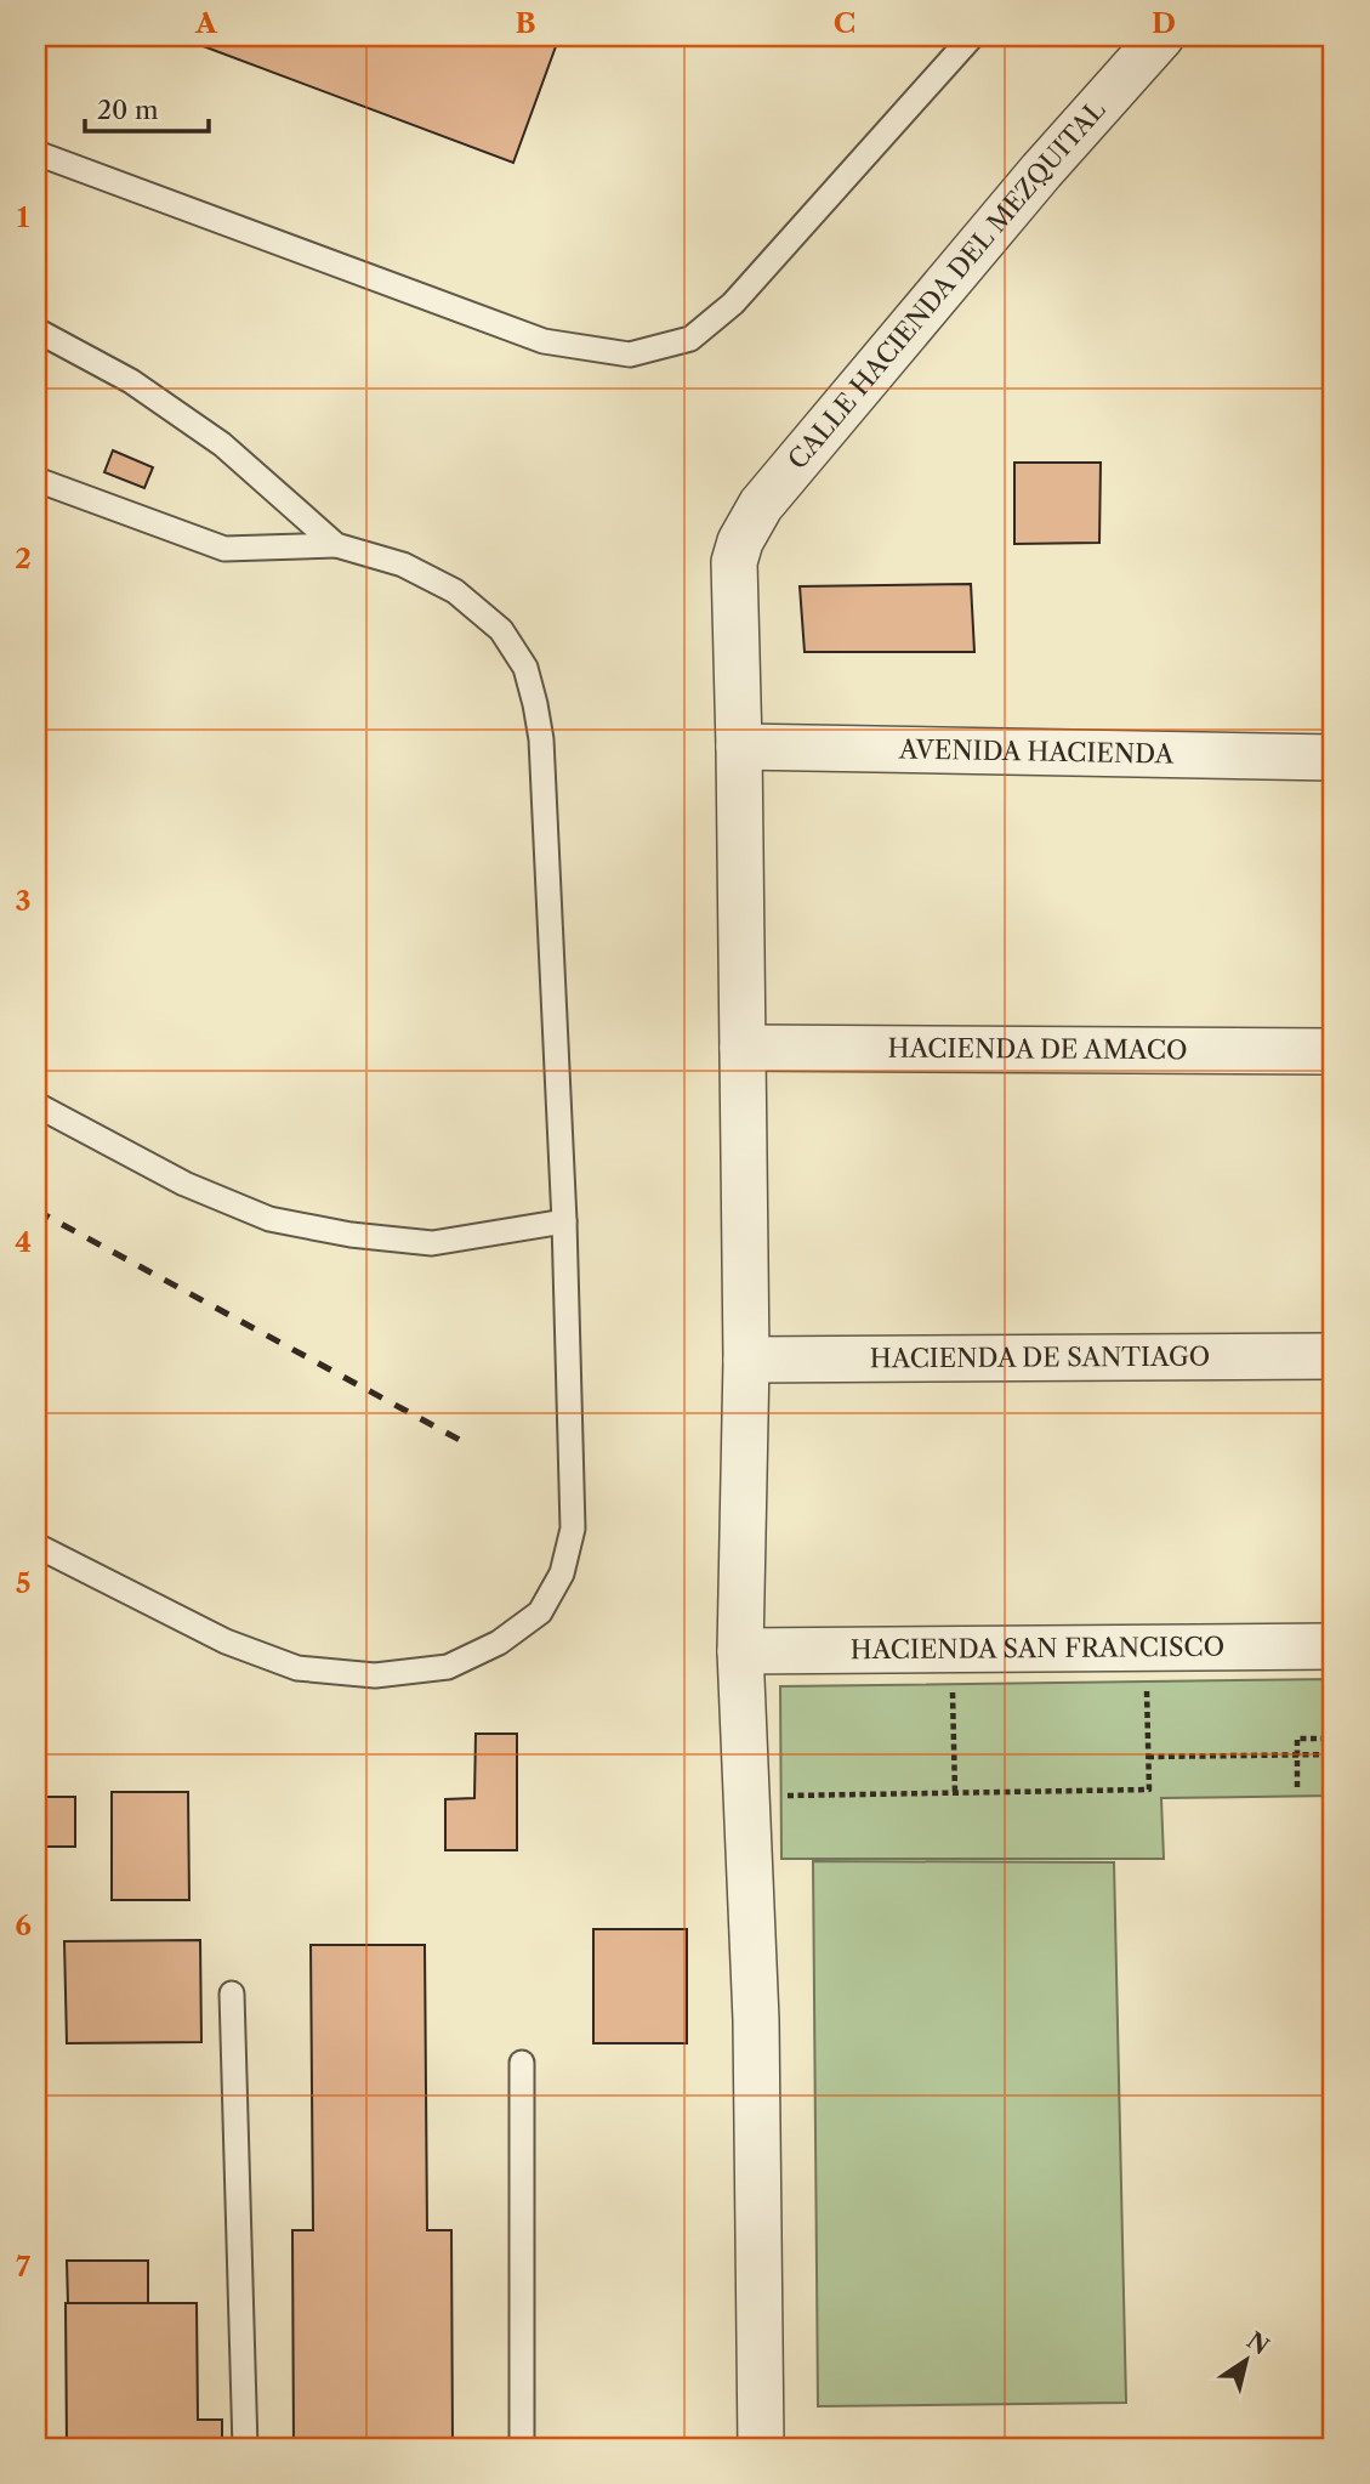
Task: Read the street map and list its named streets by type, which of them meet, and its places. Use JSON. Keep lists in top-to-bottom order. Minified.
{"streets":{"street":["CALLE HACIENDA DEL MEZQUITAL","AVENIDA HACIENDA","HACIENDA DE AMACO","HACIENDA DE SANTIAGO","HACIENDA SAN FRANCISCO"]},"crossings":[["CALLE HACIENDA DEL MEZQUITAL","AVENIDA HACIENDA"]],"scale_bar":"20 m","north":"top right","grid":{"columns":["A","B","C","D"],"rows":["1","2","3","4","5","6","7"]}}
